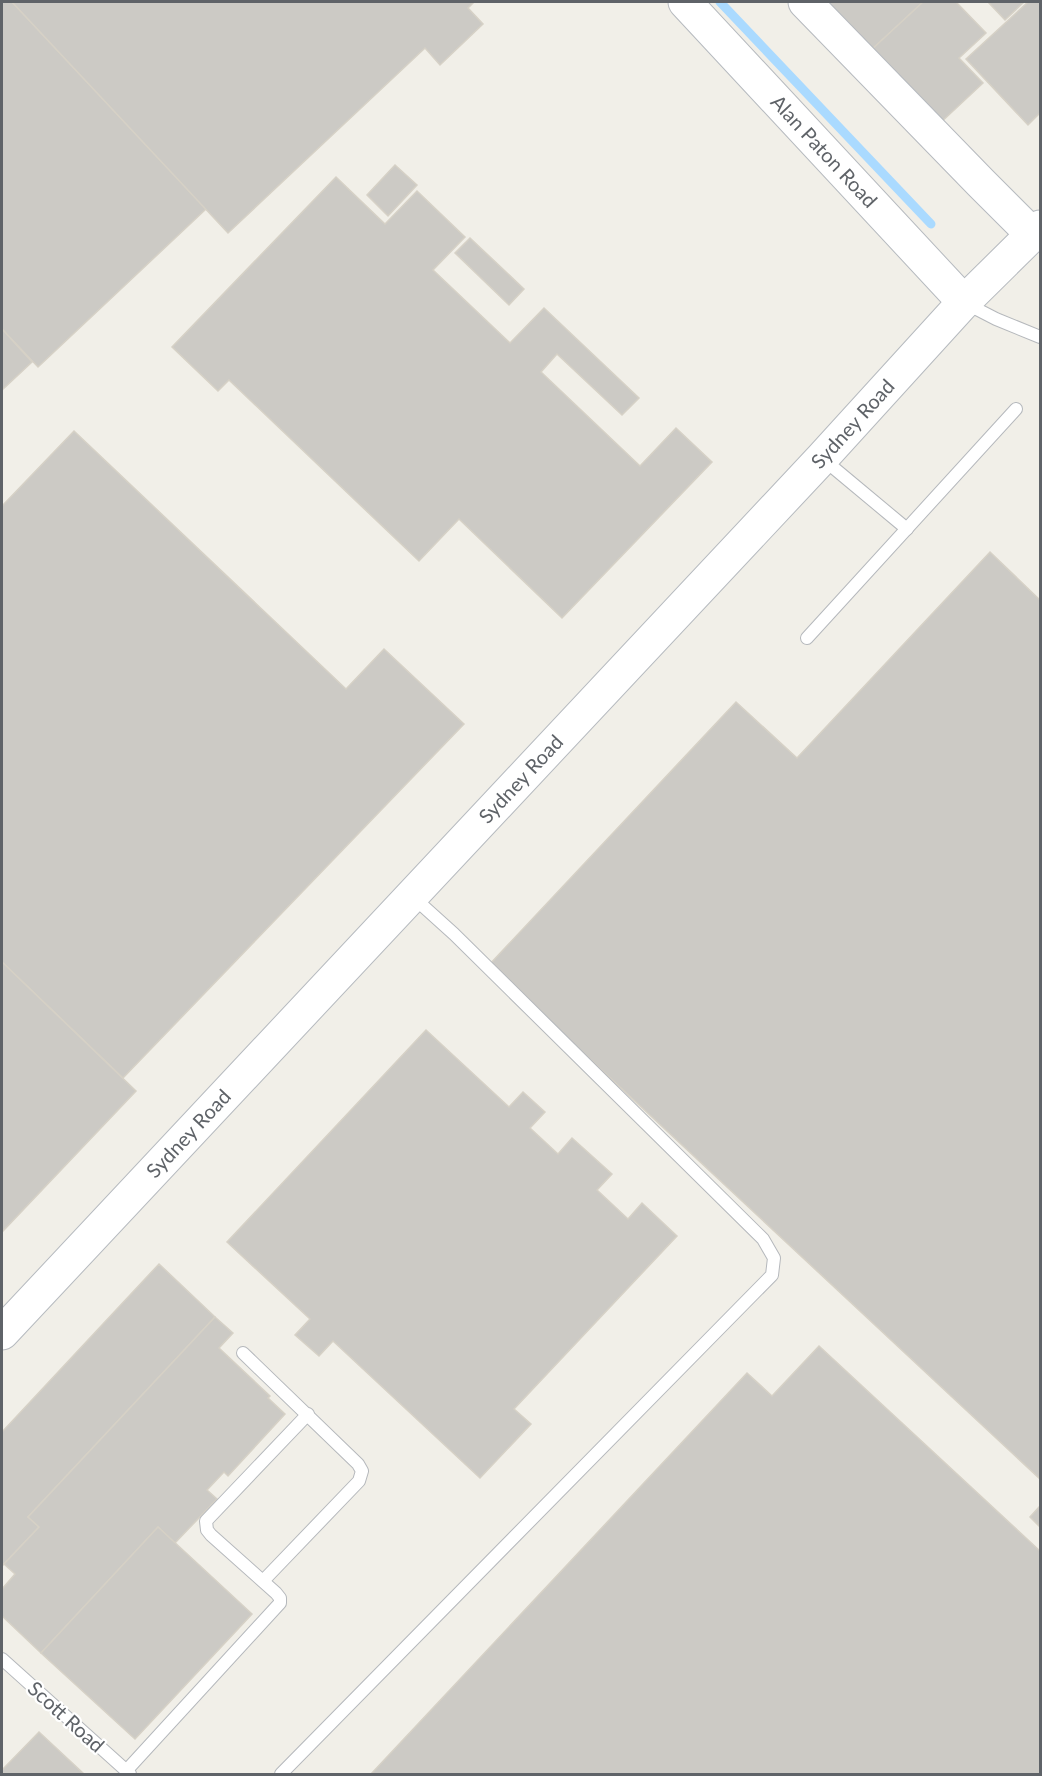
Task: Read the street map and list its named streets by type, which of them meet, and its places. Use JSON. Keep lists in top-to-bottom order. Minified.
{"streets":{"main road":["Alan Paton Road","Sydney Road"],"lane":["Scott Road"]},"crossings":[["Alan Paton Road","Sydney Road"]]}
